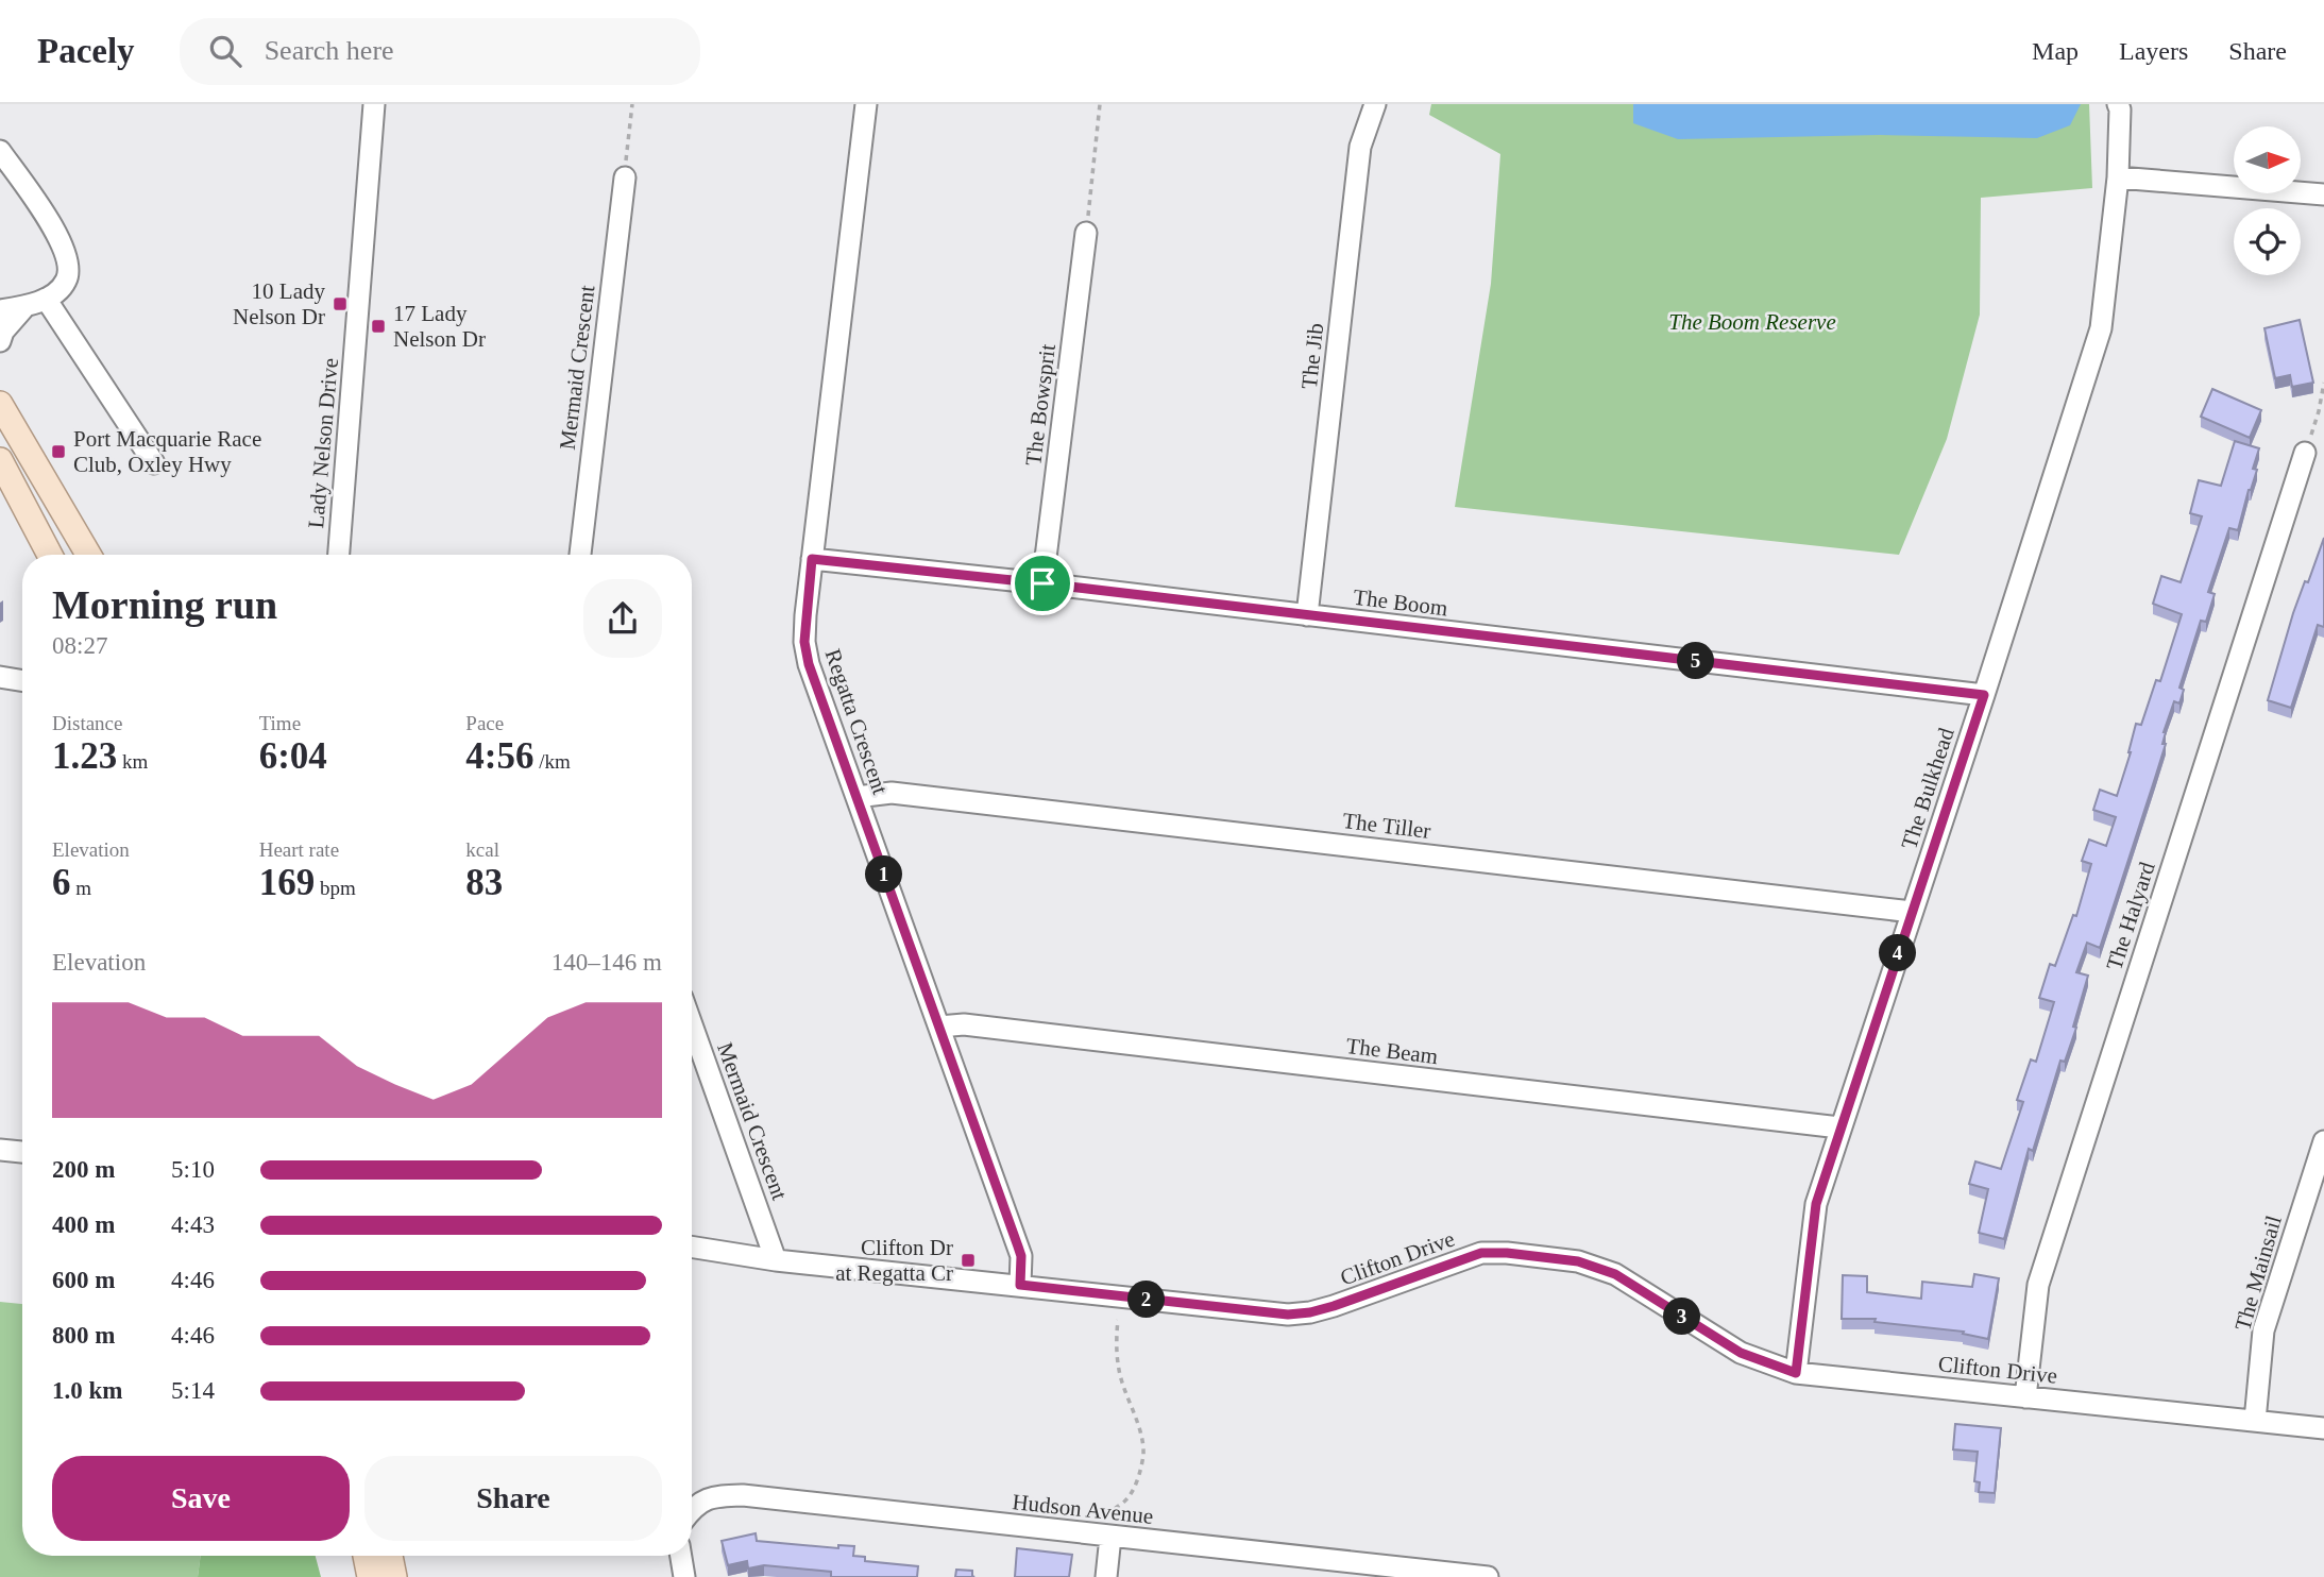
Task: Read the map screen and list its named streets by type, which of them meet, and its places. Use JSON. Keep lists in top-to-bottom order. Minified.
{"streets":{"street":["The Jib","Mermaid Crescent","The Bowsprit","Lady Nelson Drive","The Boom","Regatta Crescent","The Bulkhead","The Tiller","The Halyard","The Beam","Clifton Drive","The Mainsail","Hudson Avenue"]},"crossings":[["The Jib","The Boom"],["Mermaid Crescent","Clifton Drive"],["The Bowsprit","The Boom"],["The Boom","Regatta Crescent"],["The Boom","The Bulkhead"],["Regatta Crescent","The Tiller"],["Regatta Crescent","The Beam"],["Regatta Crescent","Clifton Drive"],["The Bulkhead","The Tiller"],["The Bulkhead","The Beam"],["The Bulkhead","Clifton Drive"],["The Halyard","Clifton Drive"],["Clifton Drive","The Mainsail"]],"parks":["The Boom Reserve"],"places":{"transit":["10 Lady Nelson Dr","17 Lady Nelson Dr","Port Macquarie Race Club, Oxley Hwy","Clifton Dr at Regatta Cr"]},"north":"right","page":{"header":"Pacely","search":"Search here","nav":["Map","Layers","Share"],"heading":["Morning run","08:27"],"pins":["5","1","4","2","3"],"stats":[["Distance","1.23 km"],["Time","6:04"],["Pace","4:56 /km"],["Elevation","6 m"],["Heart rate","169 bpm"],["kcal","83"]],"chart":["Elevation","140–146 m"],"list":[{"name":"200 m","note":"5:10"},{"name":"400 m","note":"4:43"},{"name":"600 m","note":"4:46"},{"name":"800 m","note":"4:46"},{"name":"1.0 km","note":"5:14"}],"buttons":["Save","Share"]}}
